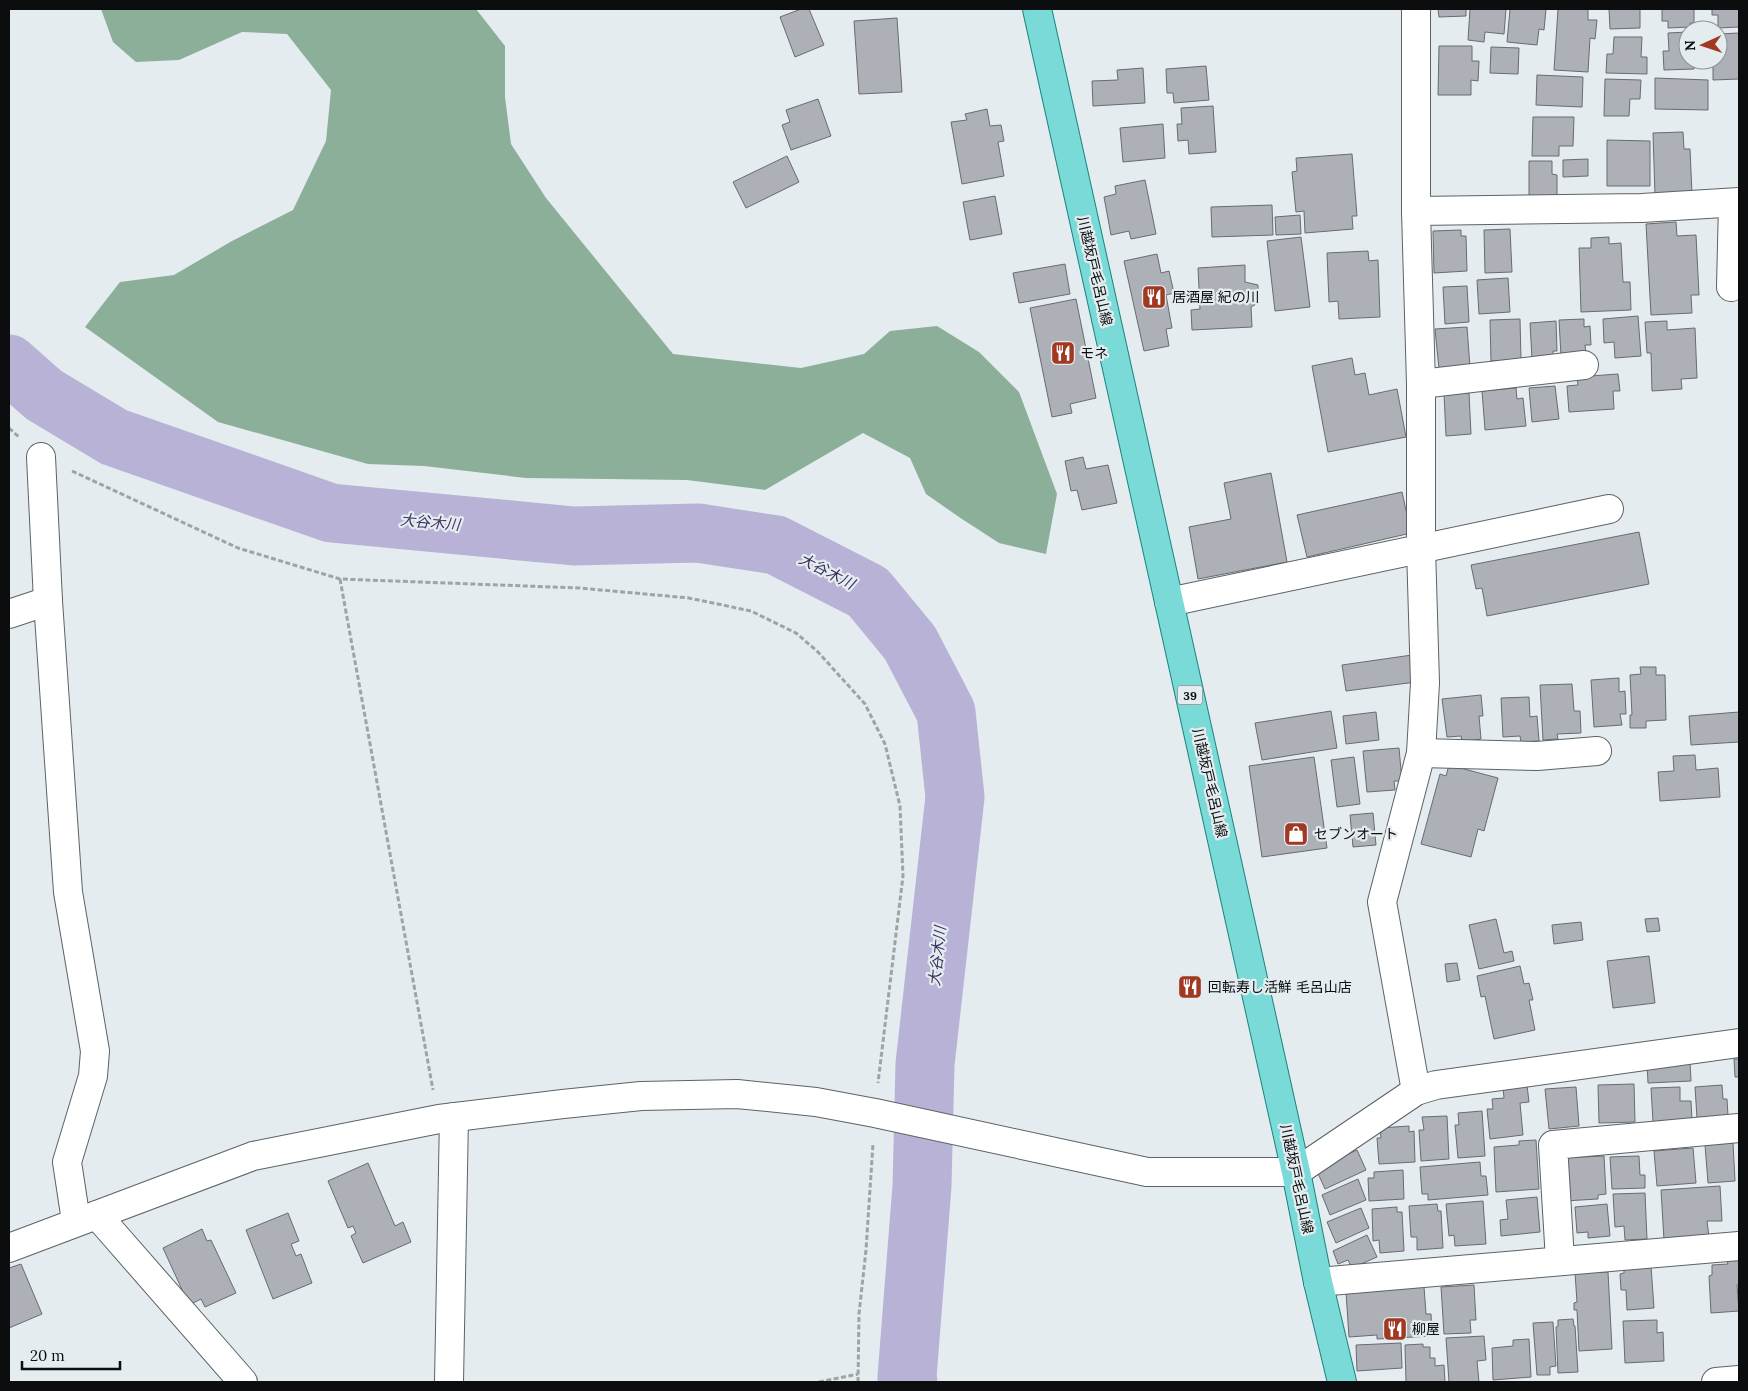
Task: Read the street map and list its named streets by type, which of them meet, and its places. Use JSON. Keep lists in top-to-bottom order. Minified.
{"streets":{"main road":["川越坂戸毛呂山線","39"]},"water":["大谷木川"],"places":{"restaurant":["居酒屋 紀の川","モネ","回転寿し活鮮 毛呂山店","柳屋"],"shop":["セブンオート"]},"scale_bar":"20 m","north":"left"}
